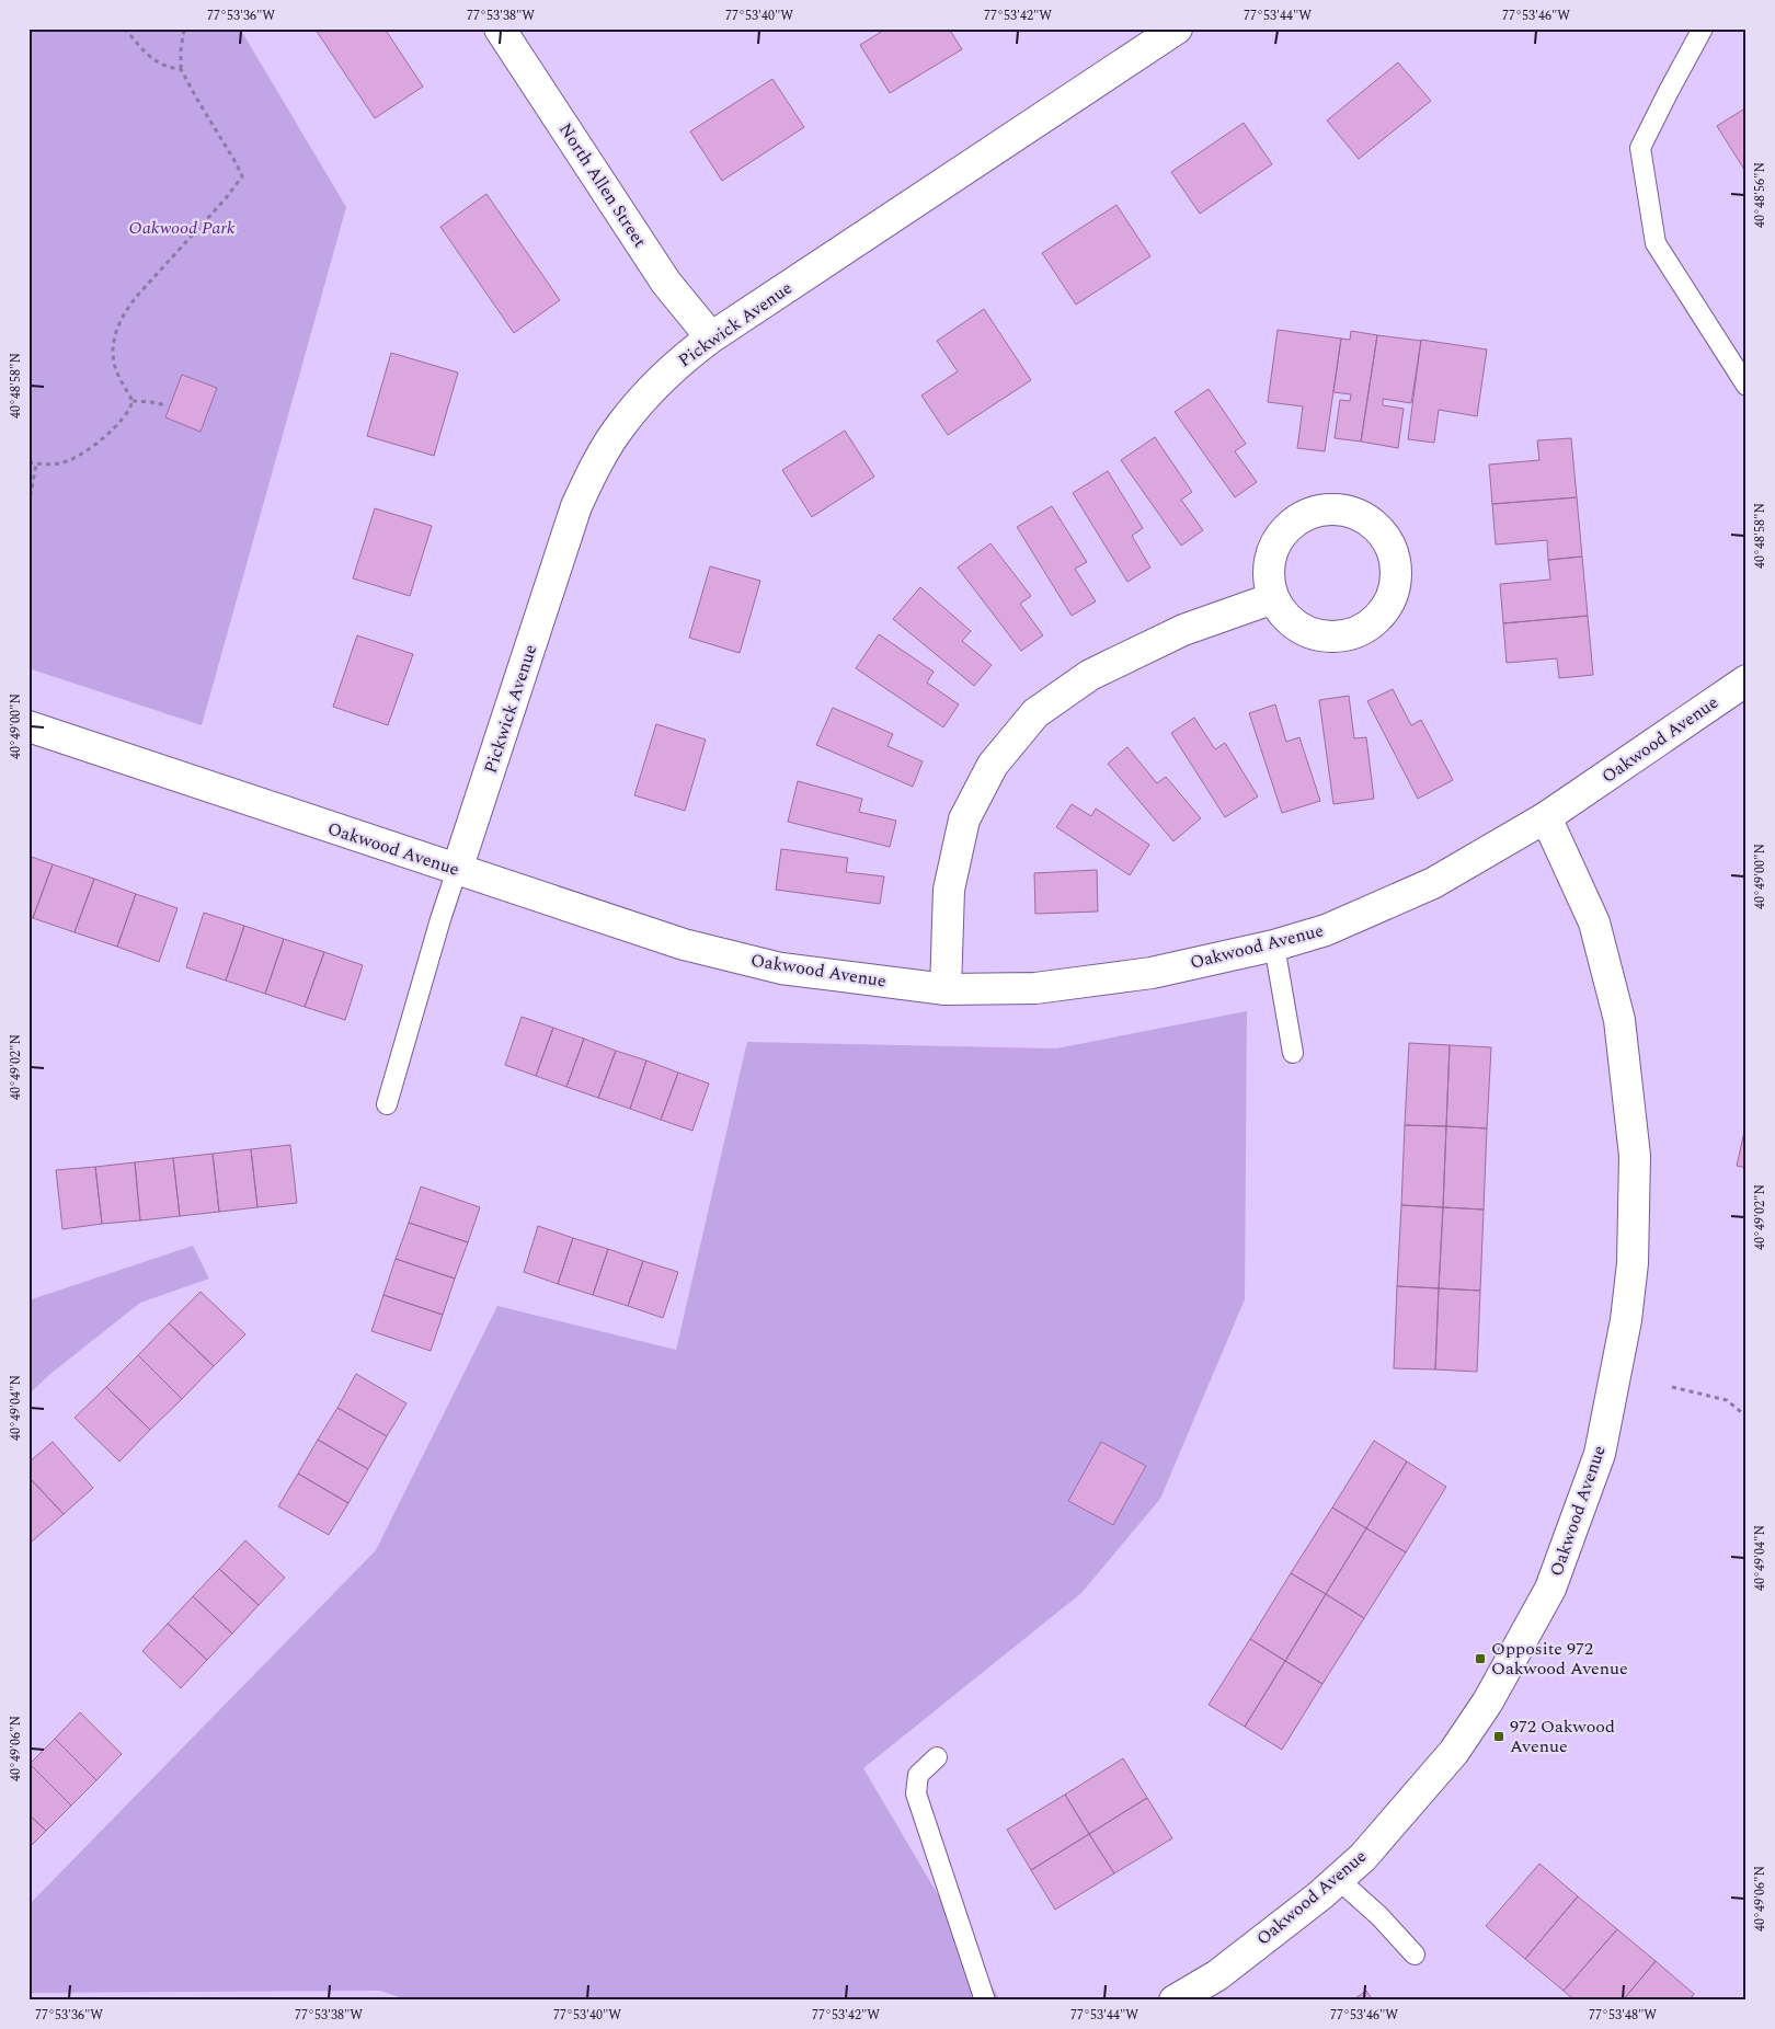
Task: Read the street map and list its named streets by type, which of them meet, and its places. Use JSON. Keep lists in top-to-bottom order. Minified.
{"streets":{"street":["North Allen Street","Pickwick Avenue","Oakwood Avenue"]},"crossings":[["North Allen Street","Pickwick Avenue"],["Pickwick Avenue","Oakwood Avenue"]],"parks":["Oakwood Park"],"places":{"transit":["Opposite 972 Oakwood Avenue","972 Oakwood Avenue"]},"coordinates":["77°53'36\"W","77°53'38\"W","77°53'40\"W","77°53'42\"W","77°53'44\"W","77°53'46\"W","40°48'56\"N","40°48'58\"N","40°49'00\"N","40°49'02\"N","40°49'04\"N","40°49'06\"N","77°53'48\"W"]}
